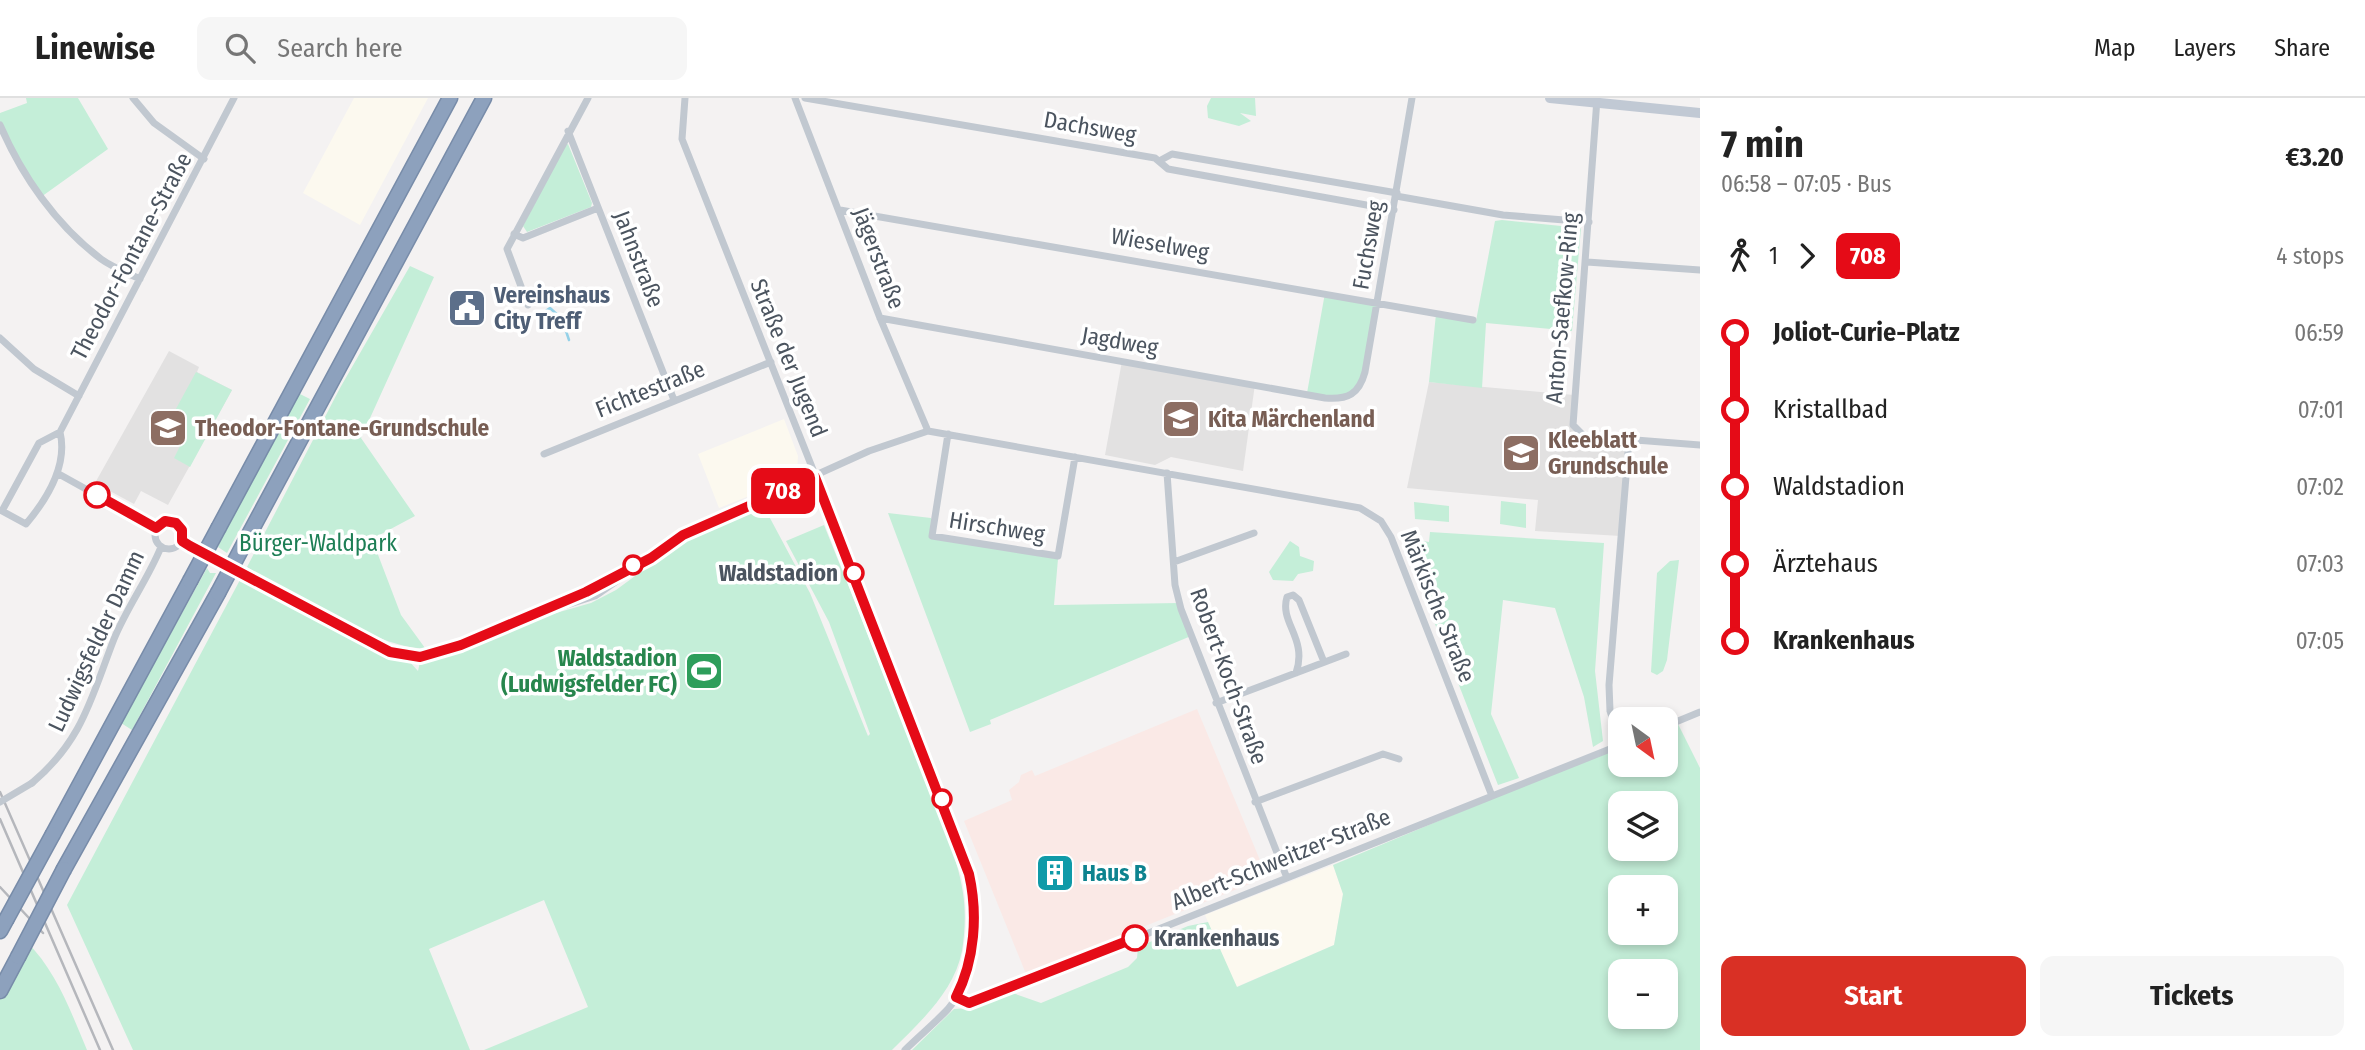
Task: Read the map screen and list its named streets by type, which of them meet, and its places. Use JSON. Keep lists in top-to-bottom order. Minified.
{"streets":{"street":["Dachsweg","Wieselweg","Fuchsweg","Theodor-Fontane-Straße","Jägerstraße","Jahnstraße","Anton-Saefkow-Ring","Jagdweg","Straße der Jugend","Fichtestraße","Hirschweg","Märkische Straße","Ludwigsfelder Damm","Robert-Koch-Straße","Albert-Schweitzer-Straße"]},"crossings":[["Dachsweg","Fuchsweg"],["Dachsweg","Anton-Saefkow-Ring"],["Wieselweg","Fuchsweg"],["Wieselweg","Jägerstraße"],["Fuchsweg","Jagdweg"],["Jägerstraße","Jagdweg"],["Jahnstraße","Fichtestraße"],["Straße der Jugend","Fichtestraße"],["Straße der Jugend","Albert-Schweitzer-Straße"],["Märkische Straße","Robert-Koch-Straße"],["Märkische Straße","Albert-Schweitzer-Straße"],["Robert-Koch-Straße","Albert-Schweitzer-Straße"]],"parks":["Bürger-Waldpark"],"places":{"public building":["Vereinshaus City Treff"],"school or university":["Kita Märchenland","Theodor-Fontane-Grundschule","Kleeblatt Grundschule"],"other":["Waldstadion","Krankenhaus"],"sports":["Waldstadion (Ludwigsfelder FC)"],"building":["Haus B"]},"lines":["bus line 708"],"north":"bottom right","page":{"header":"Linewise","search":"Search here","nav":["Map","Layers","Share"],"on_map":"708","heading":["7 min","06:58 – 07:05 · Bus","€3.20"],"legs":["1","708","4 stops"],"list":[{"name":"Joliot-Curie-Platz","value":"06:59"},{"name":"Kristallbad","value":"07:01"},{"name":"Waldstadion","value":"07:02"},{"name":"Ärztehaus","value":"07:03"},{"name":"Krankenhaus","value":"07:05"}],"map_buttons":["+","−"],"buttons":["Start","Tickets"]}}
